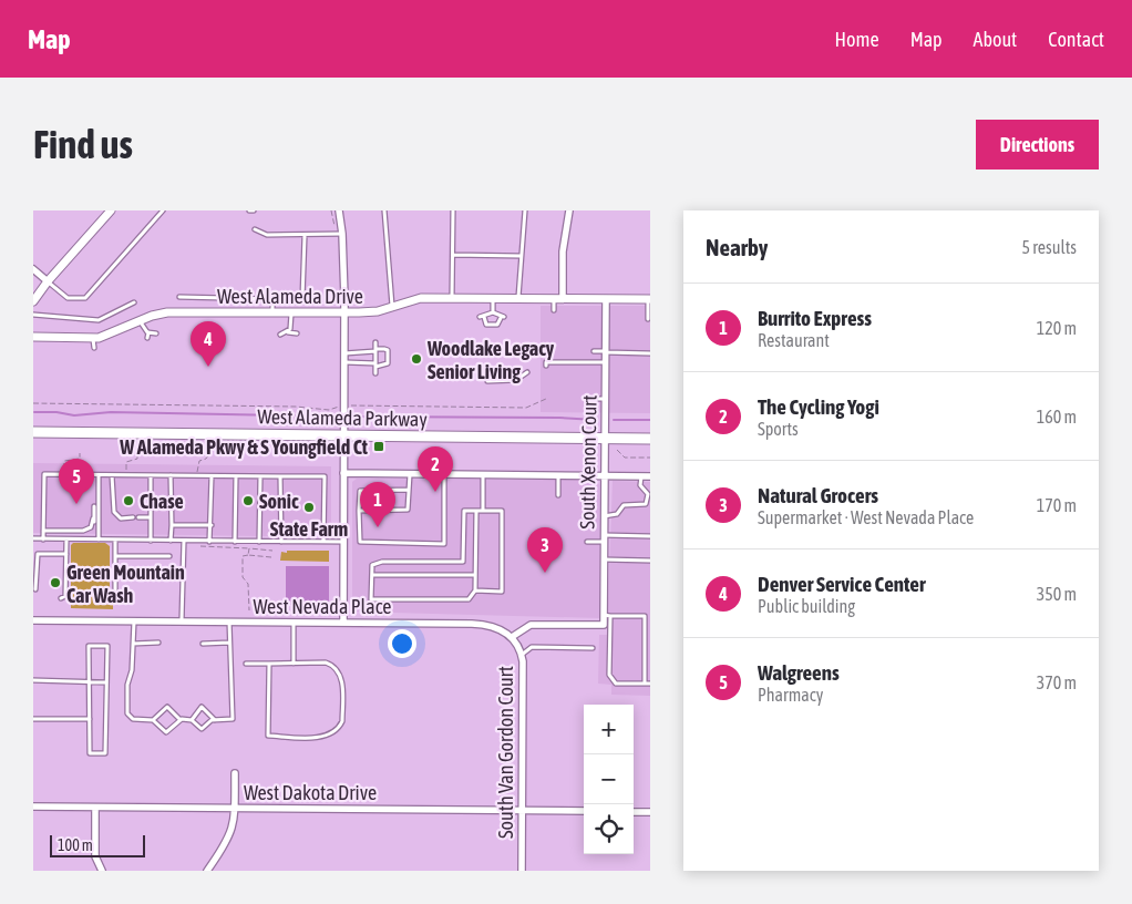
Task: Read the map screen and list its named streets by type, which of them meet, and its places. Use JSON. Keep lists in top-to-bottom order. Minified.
{"streets":{"main road":["West Alameda Parkway"],"street":["West Alameda Drive","South Xenon Court","West Nevada Place","South Van Gordon Court","West Dakota Drive"]},"crossings":[["West Alameda Drive","South Xenon Court"],["West Alameda Parkway","South Xenon Court"],["South Xenon Court","West Nevada Place"],["South Xenon Court","South Van Gordon Court"],["West Nevada Place","South Van Gordon Court"],["South Van Gordon Court","West Dakota Drive"]],"places":{"other":["Woodlake Legacy Senior Living","Chase","Sonic","State Farm","Green Mountain Car Wash"],"transit":["W Alameda Pkwy & S Youngfield Ct"]},"scale_bar":"100 m","page":{"header":"Map","nav":["Home","Map","About","Contact"],"buttons":"Directions","title":"Find us","heading":["Nearby","5 results"],"list":[{"mark":"1","name":"Burrito Express","note":"Restaurant","value":"120 m"},{"mark":"2","name":"The Cycling Yogi","note":"Sports","value":"160 m"},{"mark":"3","name":"Natural Grocers","note":"Supermarket · West Nevada Place","value":"170 m"},{"mark":"4","name":"Denver Service Center","note":"Public building","value":"350 m"},{"mark":"5","name":"Walgreens","note":"Pharmacy","value":"370 m"}],"pins":["4","2","5","1","3"],"map_buttons":["+","−"],"scale":"100 m"}}
